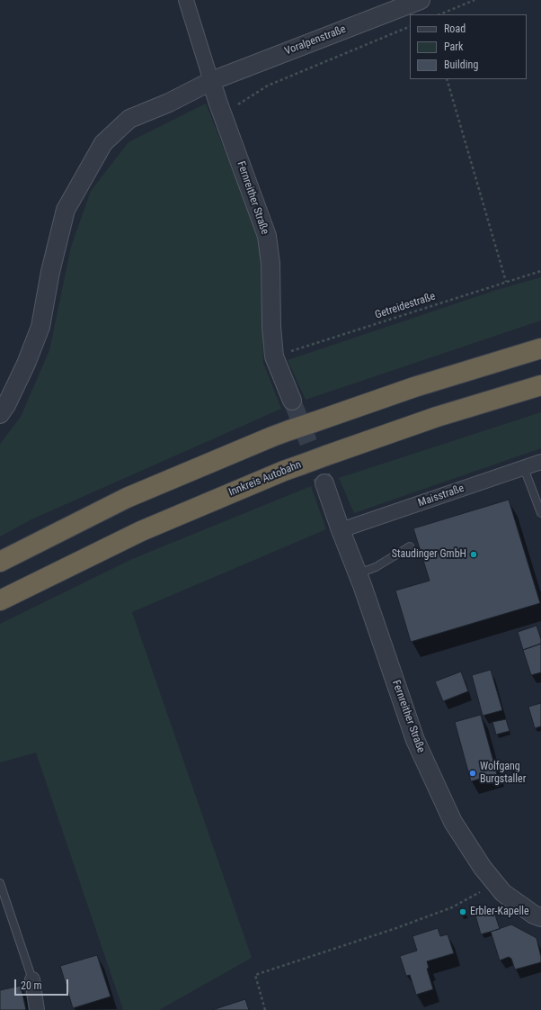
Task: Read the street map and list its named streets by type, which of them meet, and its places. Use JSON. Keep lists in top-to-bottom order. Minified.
{"streets":{"highway":["Innkreis Autobahn"],"street":["Voralpenstraße","Fernreither Straße","Maisstraße"],"path":["Getreidestraße"]},"crossings":[["Voralpenstraße","Fernreither Straße"],["Fernreither Straße","Getreidestraße"],["Fernreither Straße","Maisstraße"]],"places":["Staudinger GmbH","Wolfgang Burgstaller","Erbler-Kapelle"],"legend":["Road","Park","Building"],"scale_bar":"20 m"}
